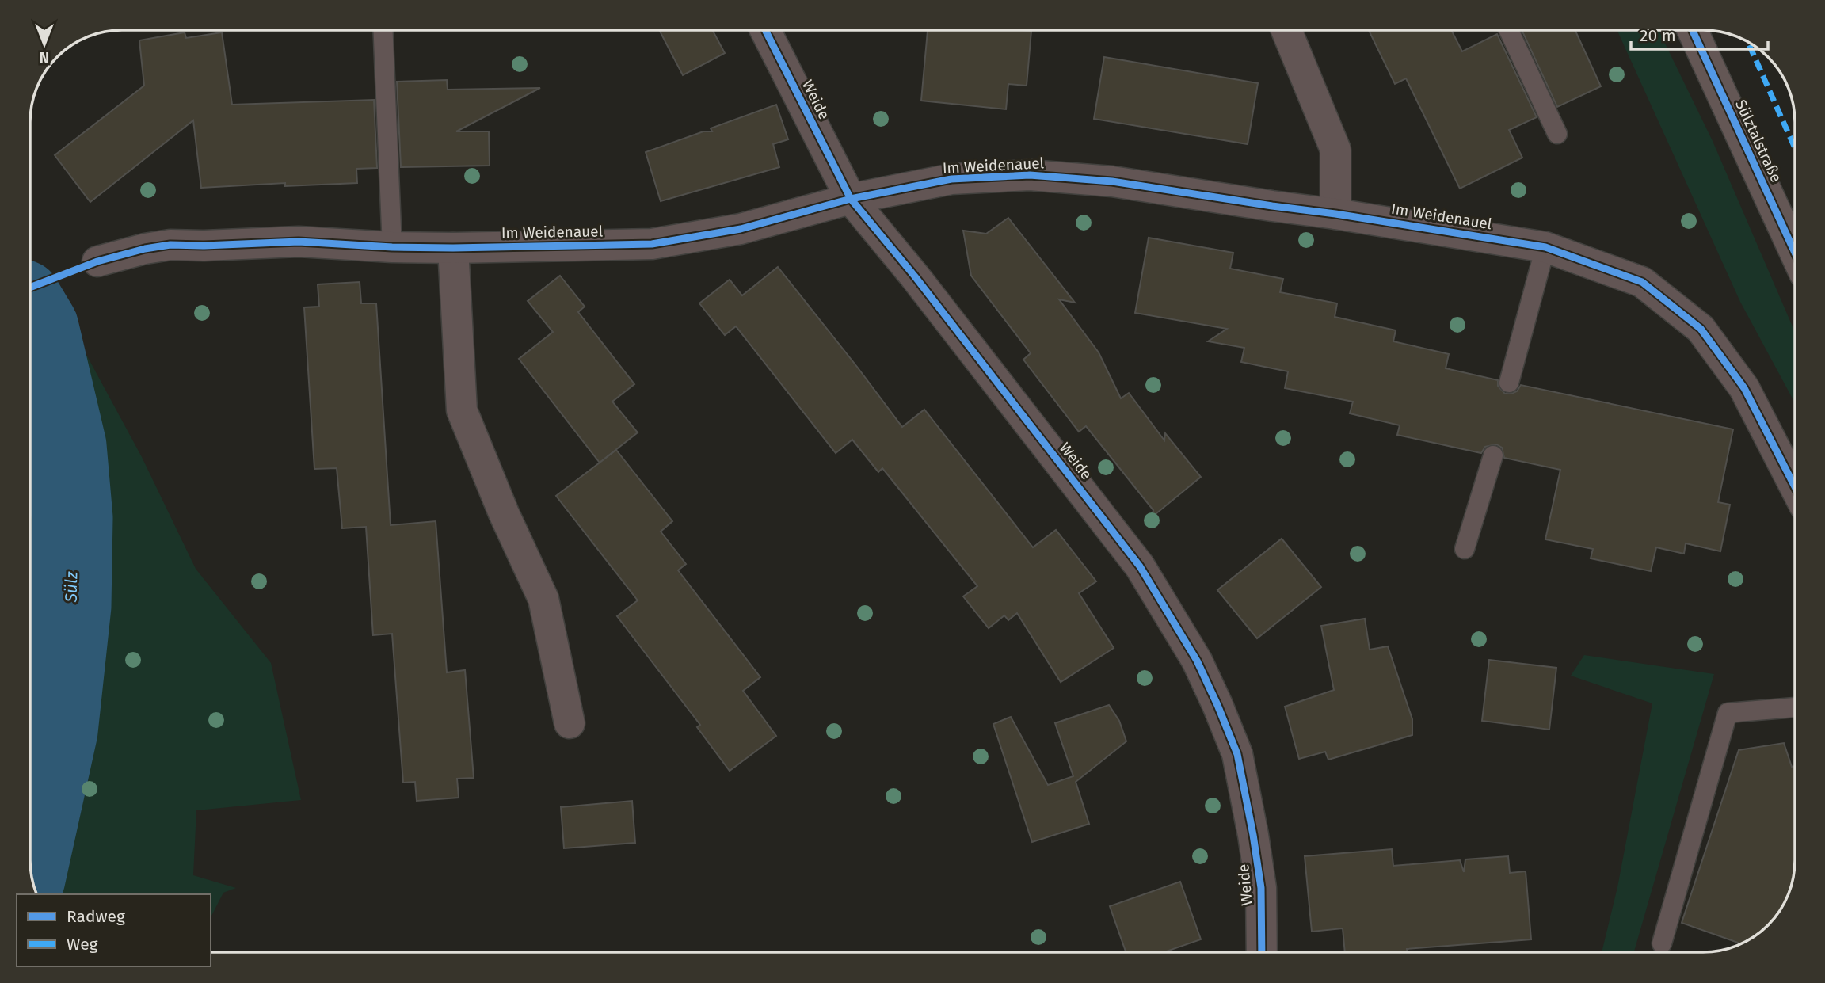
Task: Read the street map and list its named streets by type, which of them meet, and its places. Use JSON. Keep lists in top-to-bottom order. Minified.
{"streets":{"main road":["Sülztalstraße"],"street":["Weide","Im Weidenauel"]},"crossings":[["Weide","Im Weidenauel"]],"water":["Sülz"],"legend":["Radweg","Weg"],"scale_bar":"20 m","north":"bottom"}
